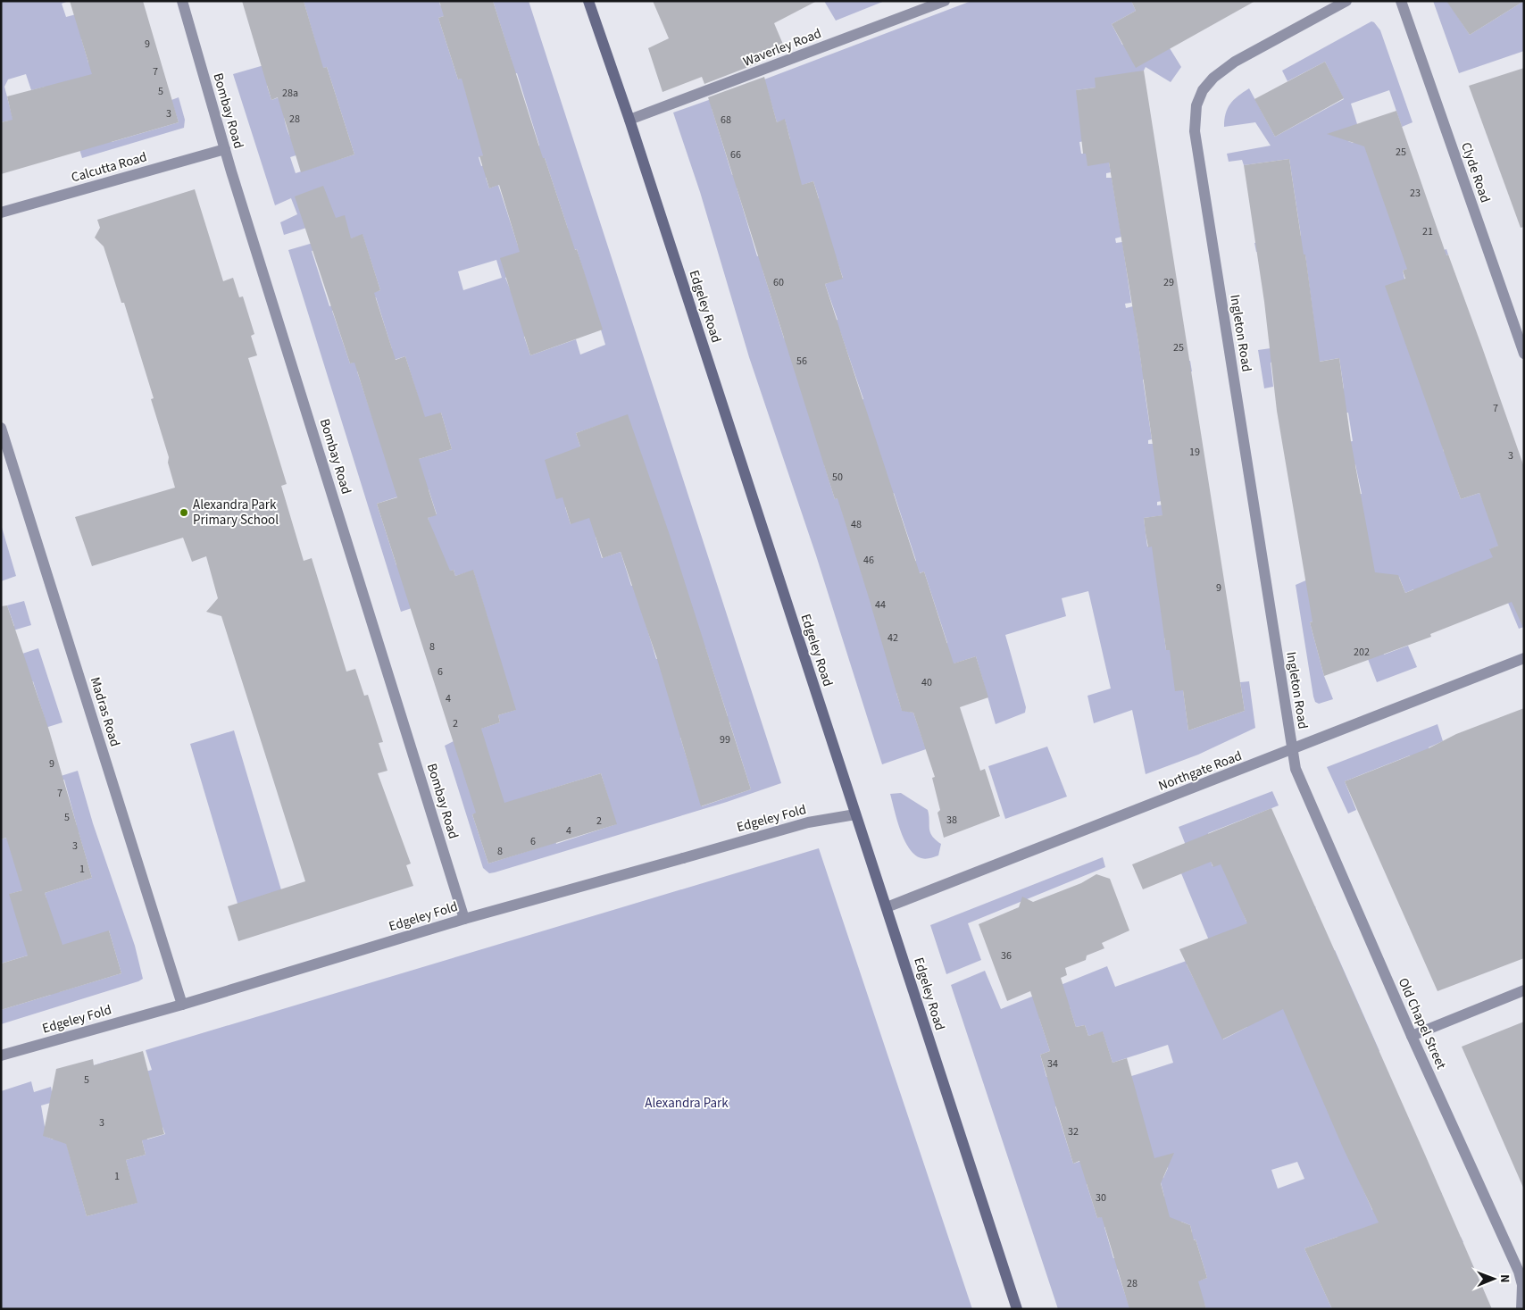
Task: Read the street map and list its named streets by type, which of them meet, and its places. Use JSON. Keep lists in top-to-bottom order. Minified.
{"streets":{"main road":["Edgeley Road"],"street":["Waverley Road","Bombay Road","Calcutta Road","Clyde Road","Ingleton Road","Madras Road","Northgate Road","Edgeley Fold","Old Chapel Street"]},"crossings":[["Waverley Road","Edgeley Road"],["Bombay Road","Calcutta Road"],["Bombay Road","Edgeley Fold"],["Edgeley Road","Northgate Road"],["Edgeley Road","Edgeley Fold"],["Ingleton Road","Northgate Road"],["Ingleton Road","Old Chapel Street"],["Madras Road","Edgeley Fold"],["Northgate Road","Old Chapel Street"]],"parks":["Alexandra Park"],"places":["Alexandra Park Primary School"],"house_numbers":["9","7","5","28a","3","28","68","25","66","23","21","60","29","25","56","7","19","3","50","48","46","9","44","42","8","202","6","40","4","2","99","9","7","5","38","2","4","6","3","8","1","36","34","5","3","32","1","30","28"],"north":"right"}
